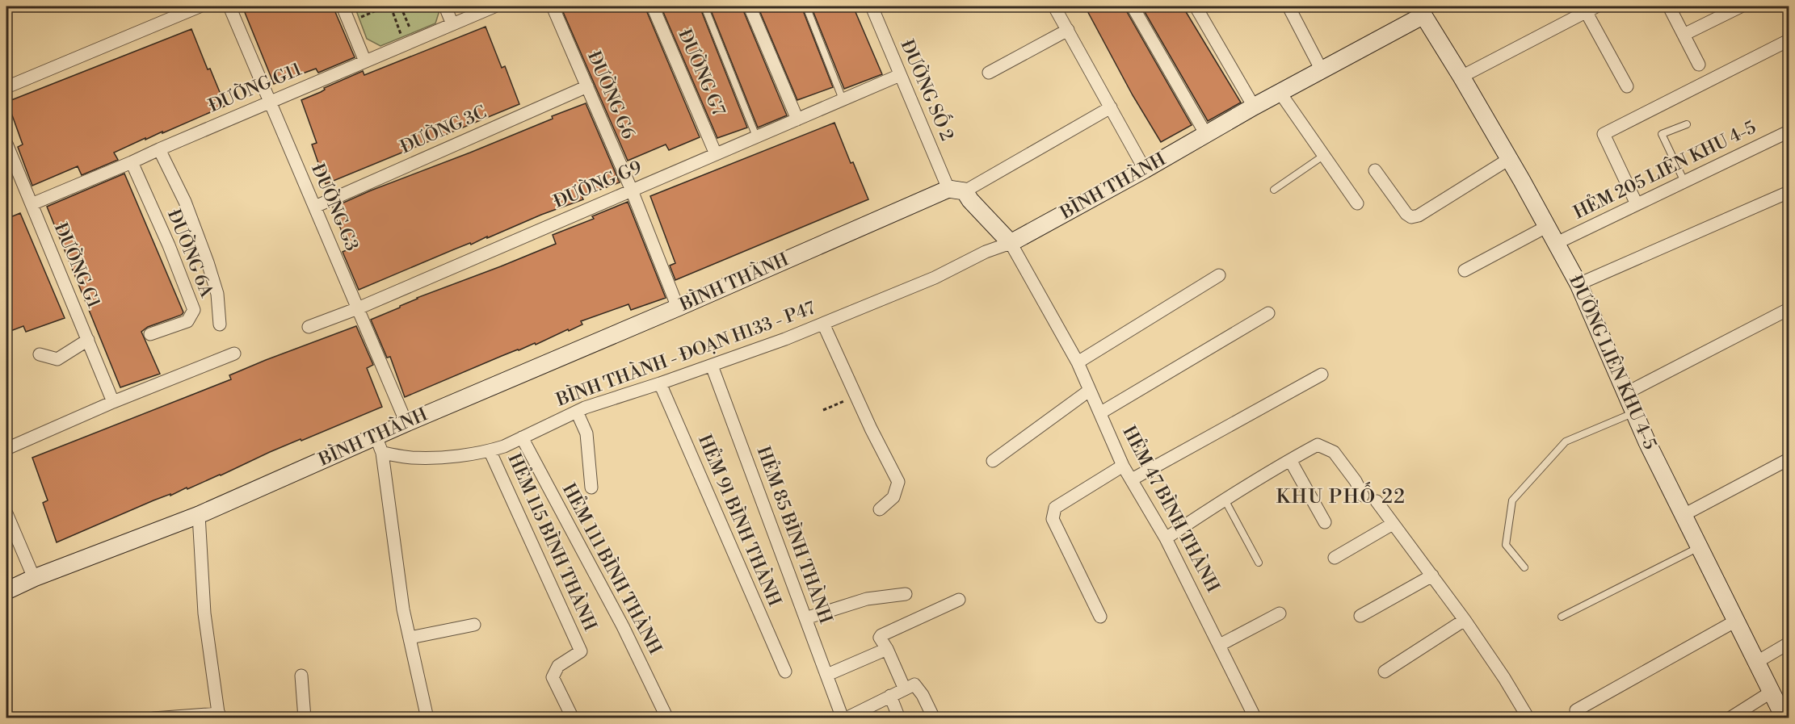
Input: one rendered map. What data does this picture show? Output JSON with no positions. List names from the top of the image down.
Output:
{
  "streets": {
    "street": [
      "ĐƯỜNG G7",
      "ĐƯỜNG G11",
      "ĐƯỜNG SỐ 2",
      "ĐƯỜNG G6",
      "ĐƯỜNG 3C",
      "HẺM 205 LIÊN KHU 4-5",
      "ĐƯỜNG G9",
      "BÌNH THÀNH",
      "ĐƯỜNG G3",
      "ĐƯỜNG 6A",
      "ĐƯỜNG G1",
      "BÌNH THÀNH - ĐOẠN H133 - P47",
      "ĐƯỜNG LIÊN KHU 4-5",
      "HẺM 47 BÌNH THÀNH",
      "HẺM 91 BÌNH THÀNH",
      "HẺM 85 BÌNH THÀNH",
      "HẺM 115 BÌNH THÀNH",
      "HẺM 111 BÌNH THÀNH"
    ]
  },
  "crossings": [
    ["ĐƯỜNG G7", "ĐƯỜNG G9"],
    ["ĐƯỜNG G11", "ĐƯỜNG G3"],
    ["ĐƯỜNG G11", "ĐƯỜNG 6A"],
    ["ĐƯỜNG G11", "ĐƯỜNG G1"],
    ["ĐƯỜNG SỐ 2", "ĐƯỜNG G9"],
    ["ĐƯỜNG SỐ 2", "BÌNH THÀNH"],
    ["ĐƯỜNG G6", "ĐƯỜNG 3C"],
    ["ĐƯỜNG G6", "ĐƯỜNG G9"],
    ["ĐƯỜNG G6", "BÌNH THÀNH"],
    ["ĐƯỜNG 3C", "ĐƯỜNG G3"],
    ["HẺM 205 LIÊN KHU 4-5", "ĐƯỜNG LIÊN KHU 4-5"],
    ["ĐƯỜNG G9", "ĐƯỜNG G3"],
    ["BÌNH THÀNH", "ĐƯỜNG G3"],
    ["BÌNH THÀNH", "BÌNH THÀNH - ĐOẠN H133 - P47"],
    ["BÌNH THÀNH", "ĐƯỜNG LIÊN KHU 4-5"],
    ["BÌNH THÀNH", "HẺM 47 BÌNH THÀNH"],
    ["BÌNH THÀNH - ĐOẠN H133 - P47", "HẺM 47 BÌNH THÀNH"],
    ["BÌNH THÀNH - ĐOẠN H133 - P47", "HẺM 91 BÌNH THÀNH"],
    ["BÌNH THÀNH - ĐOẠN H133 - P47", "HẺM 85 BÌNH THÀNH"],
    ["BÌNH THÀNH - ĐOẠN H133 - P47", "HẺM 115 BÌNH THÀNH"],
    ["BÌNH THÀNH - ĐOẠN H133 - P47", "HẺM 111 BÌNH THÀNH"]
  ],
  "districts": ["KHU PHỐ 22"]
}
